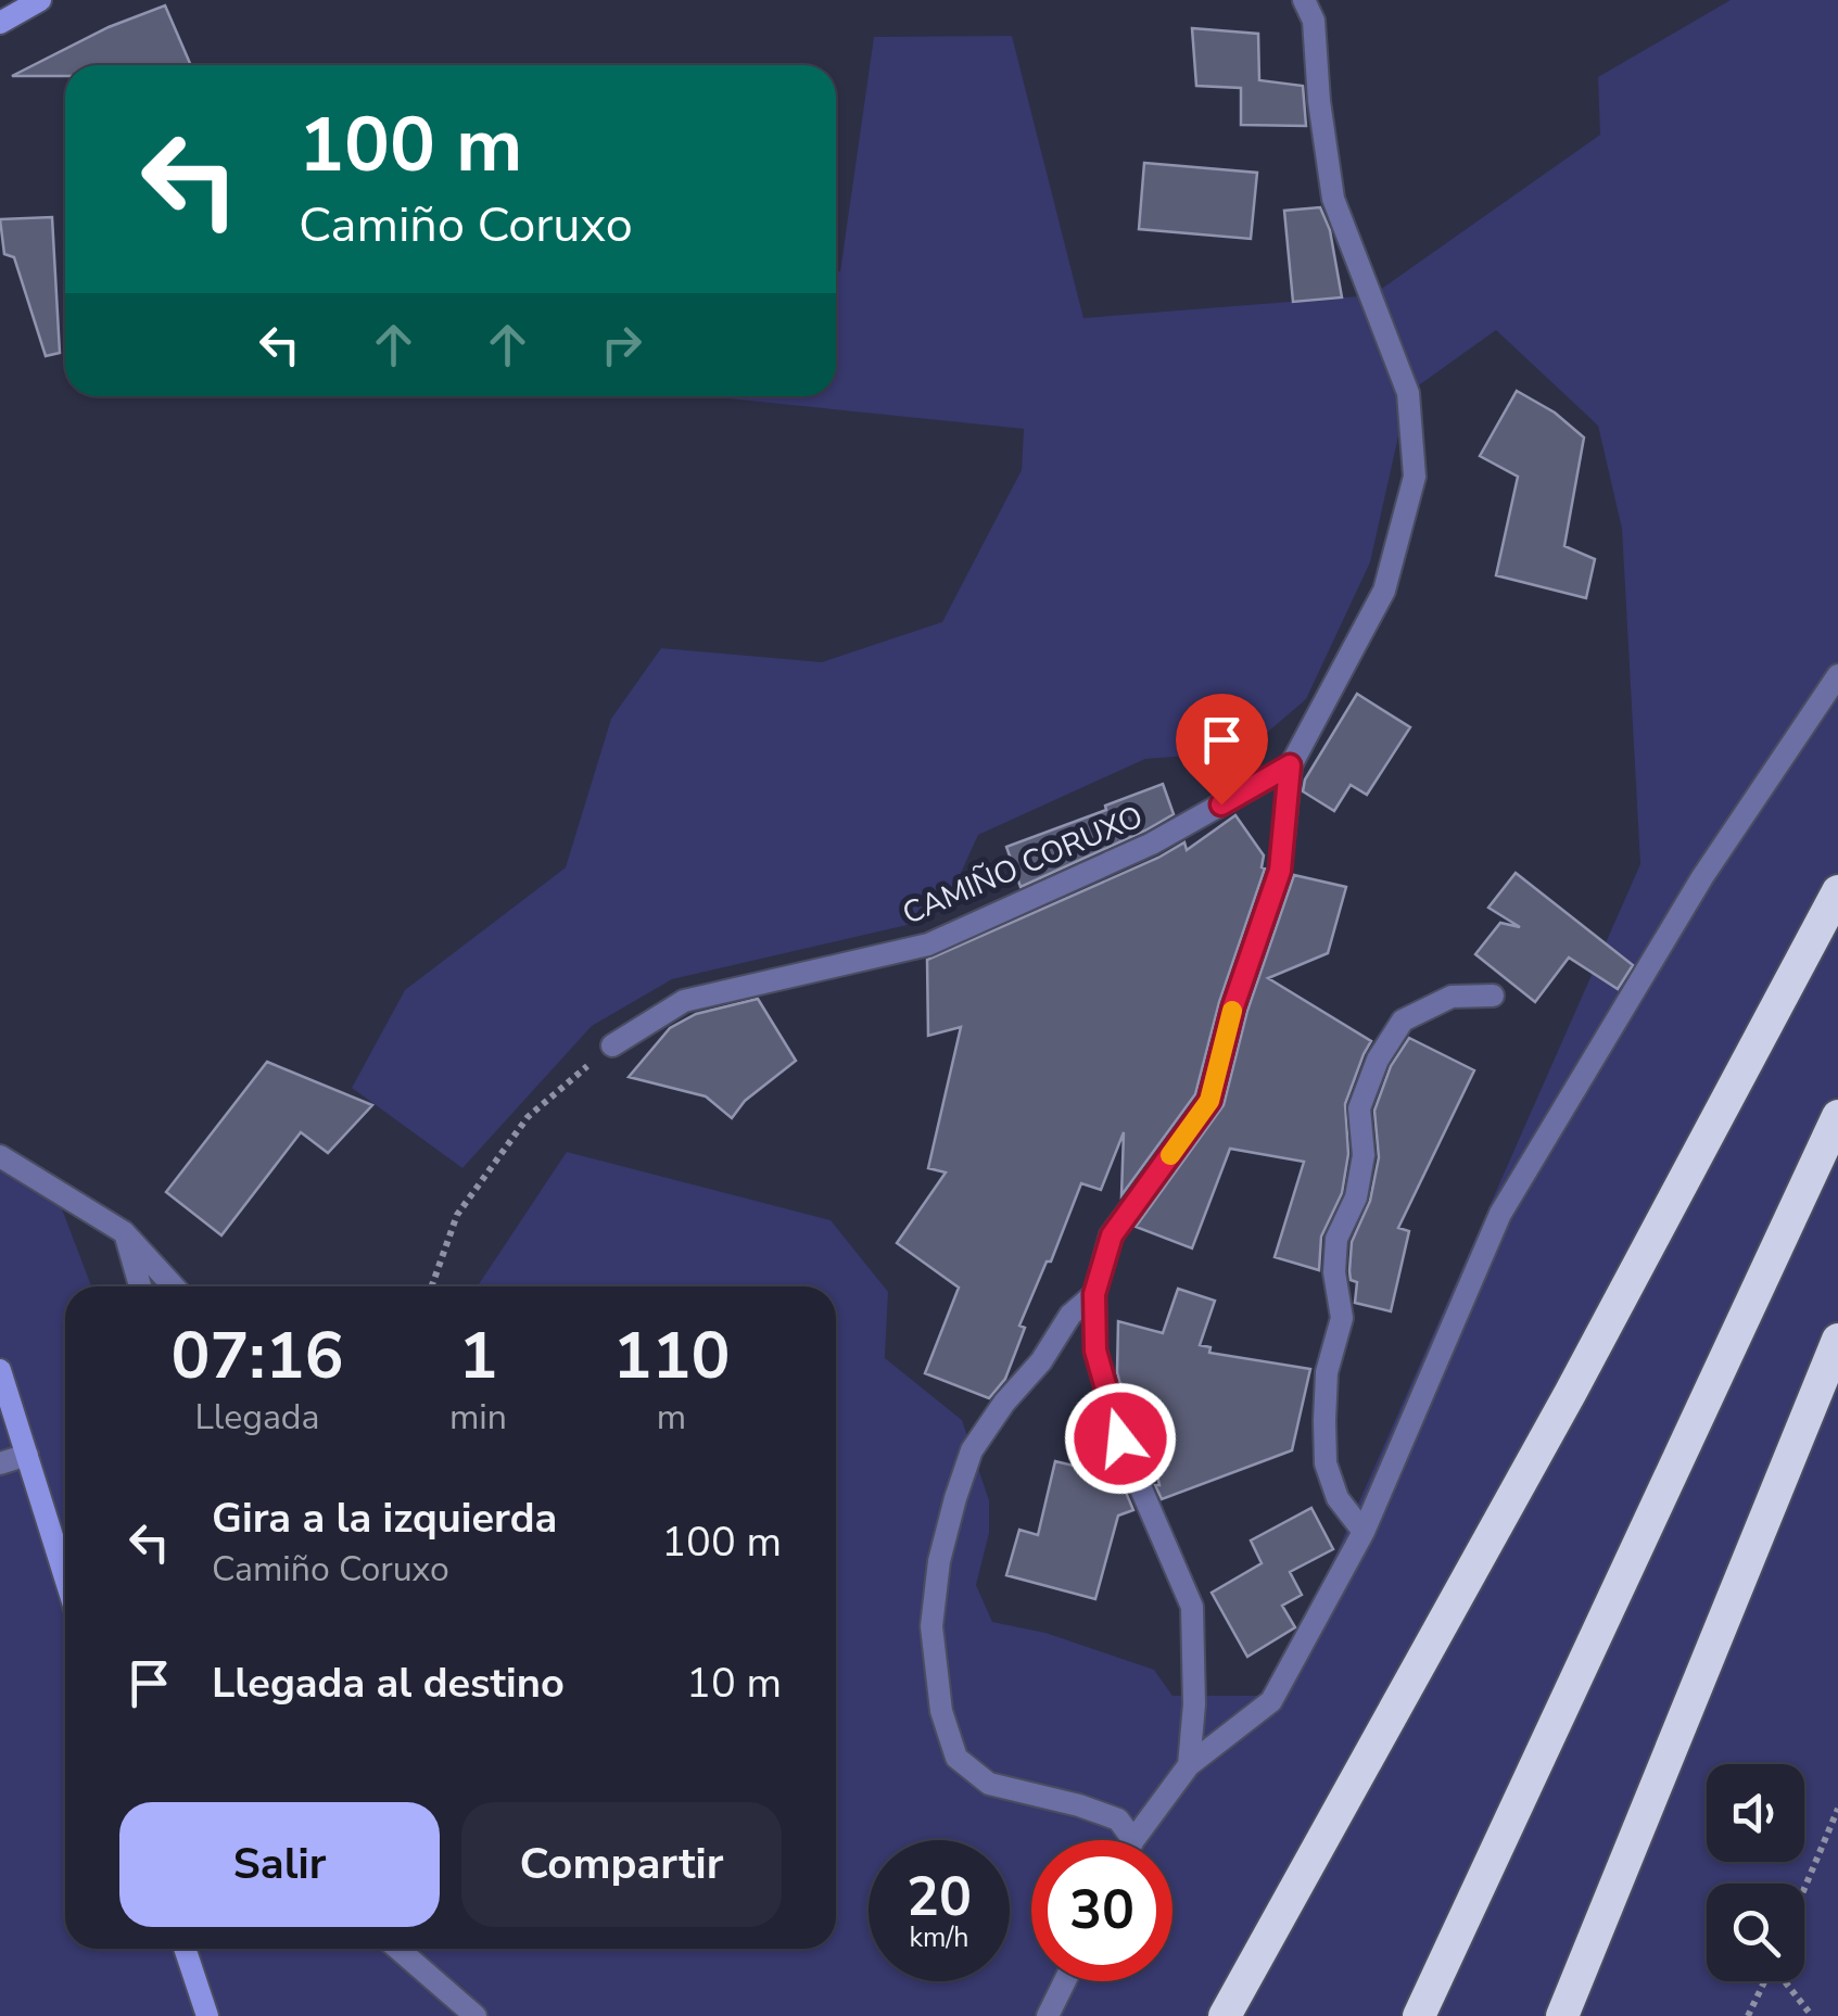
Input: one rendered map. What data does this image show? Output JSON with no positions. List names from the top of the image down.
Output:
{
  "streets": {
    "street": ["CAMIÑO CORUXO"]
  },
  "page": {
    "turn": ["100 m", "Camiño Coruxo"],
    "eta": [
      "07:16",
      "Llegada",
      "1",
      "min",
      "110",
      "m"
    ],
    "list": [
      {
        "name": "Gira a la izquierda",
        "note": "Camiño Coruxo",
        "value": "100 m"
      },
      {
        "name": "Llegada al destino",
        "value": "10 m"
      }
    ],
    "buttons": ["Salir", "Compartir"],
    "speed": "20 km/h",
    "limit": "30"
  }
}
